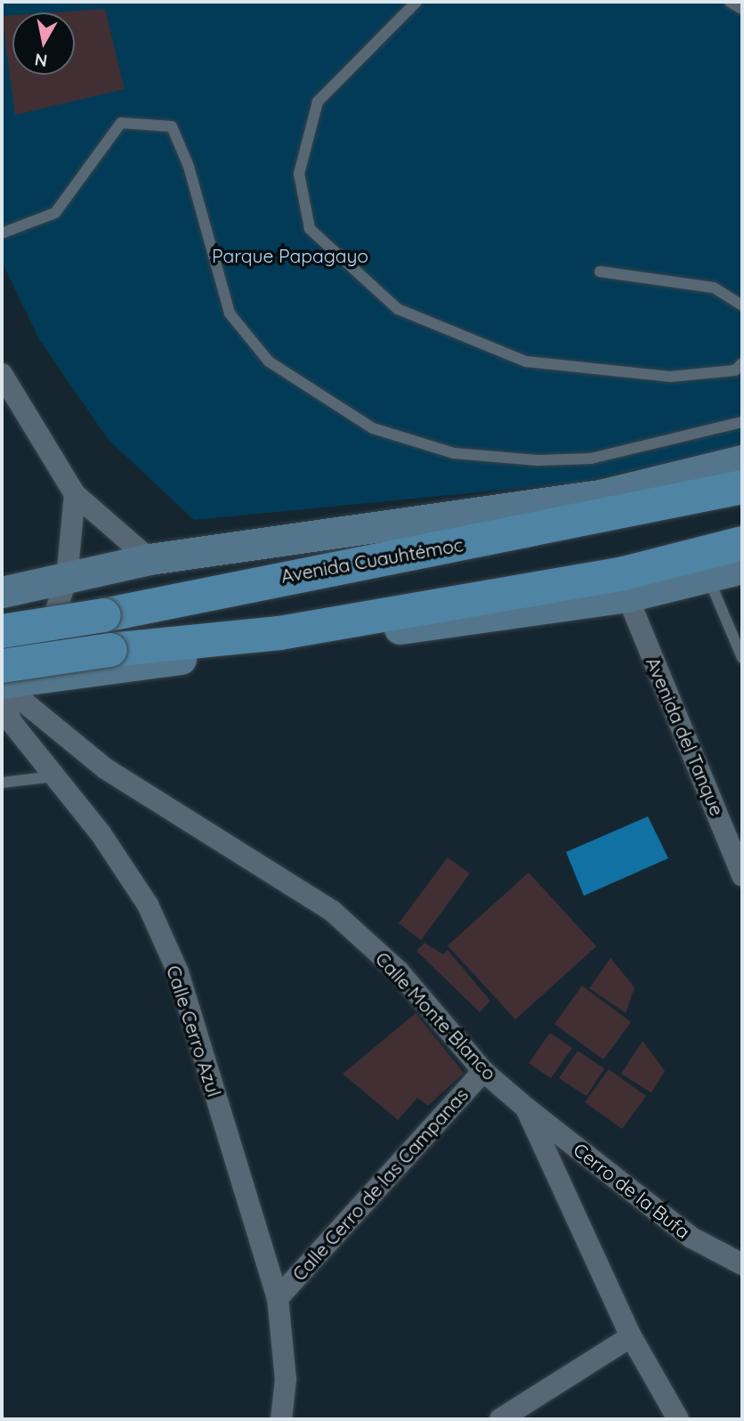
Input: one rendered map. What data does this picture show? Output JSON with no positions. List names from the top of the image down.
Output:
{
  "streets": {
    "main road": ["Avenida Cuauhtémoc"],
    "street": [
      "Avenida del Tanque",
      "Calle Monte Blanco",
      "Calle Cerro Azul",
      "Calle Cerro de las Campanas",
      "Cerro de la Bufa"
    ]
  },
  "crossings": [
    ["Calle Monte Blanco", "Calle Cerro Azul"],
    ["Calle Monte Blanco", "Calle Cerro de las Campanas"],
    ["Calle Monte Blanco", "Cerro de la Bufa"],
    ["Calle Cerro Azul", "Calle Cerro de las Campanas"]
  ],
  "parks": ["Parque Papagayo"],
  "north": "bottom"
}
